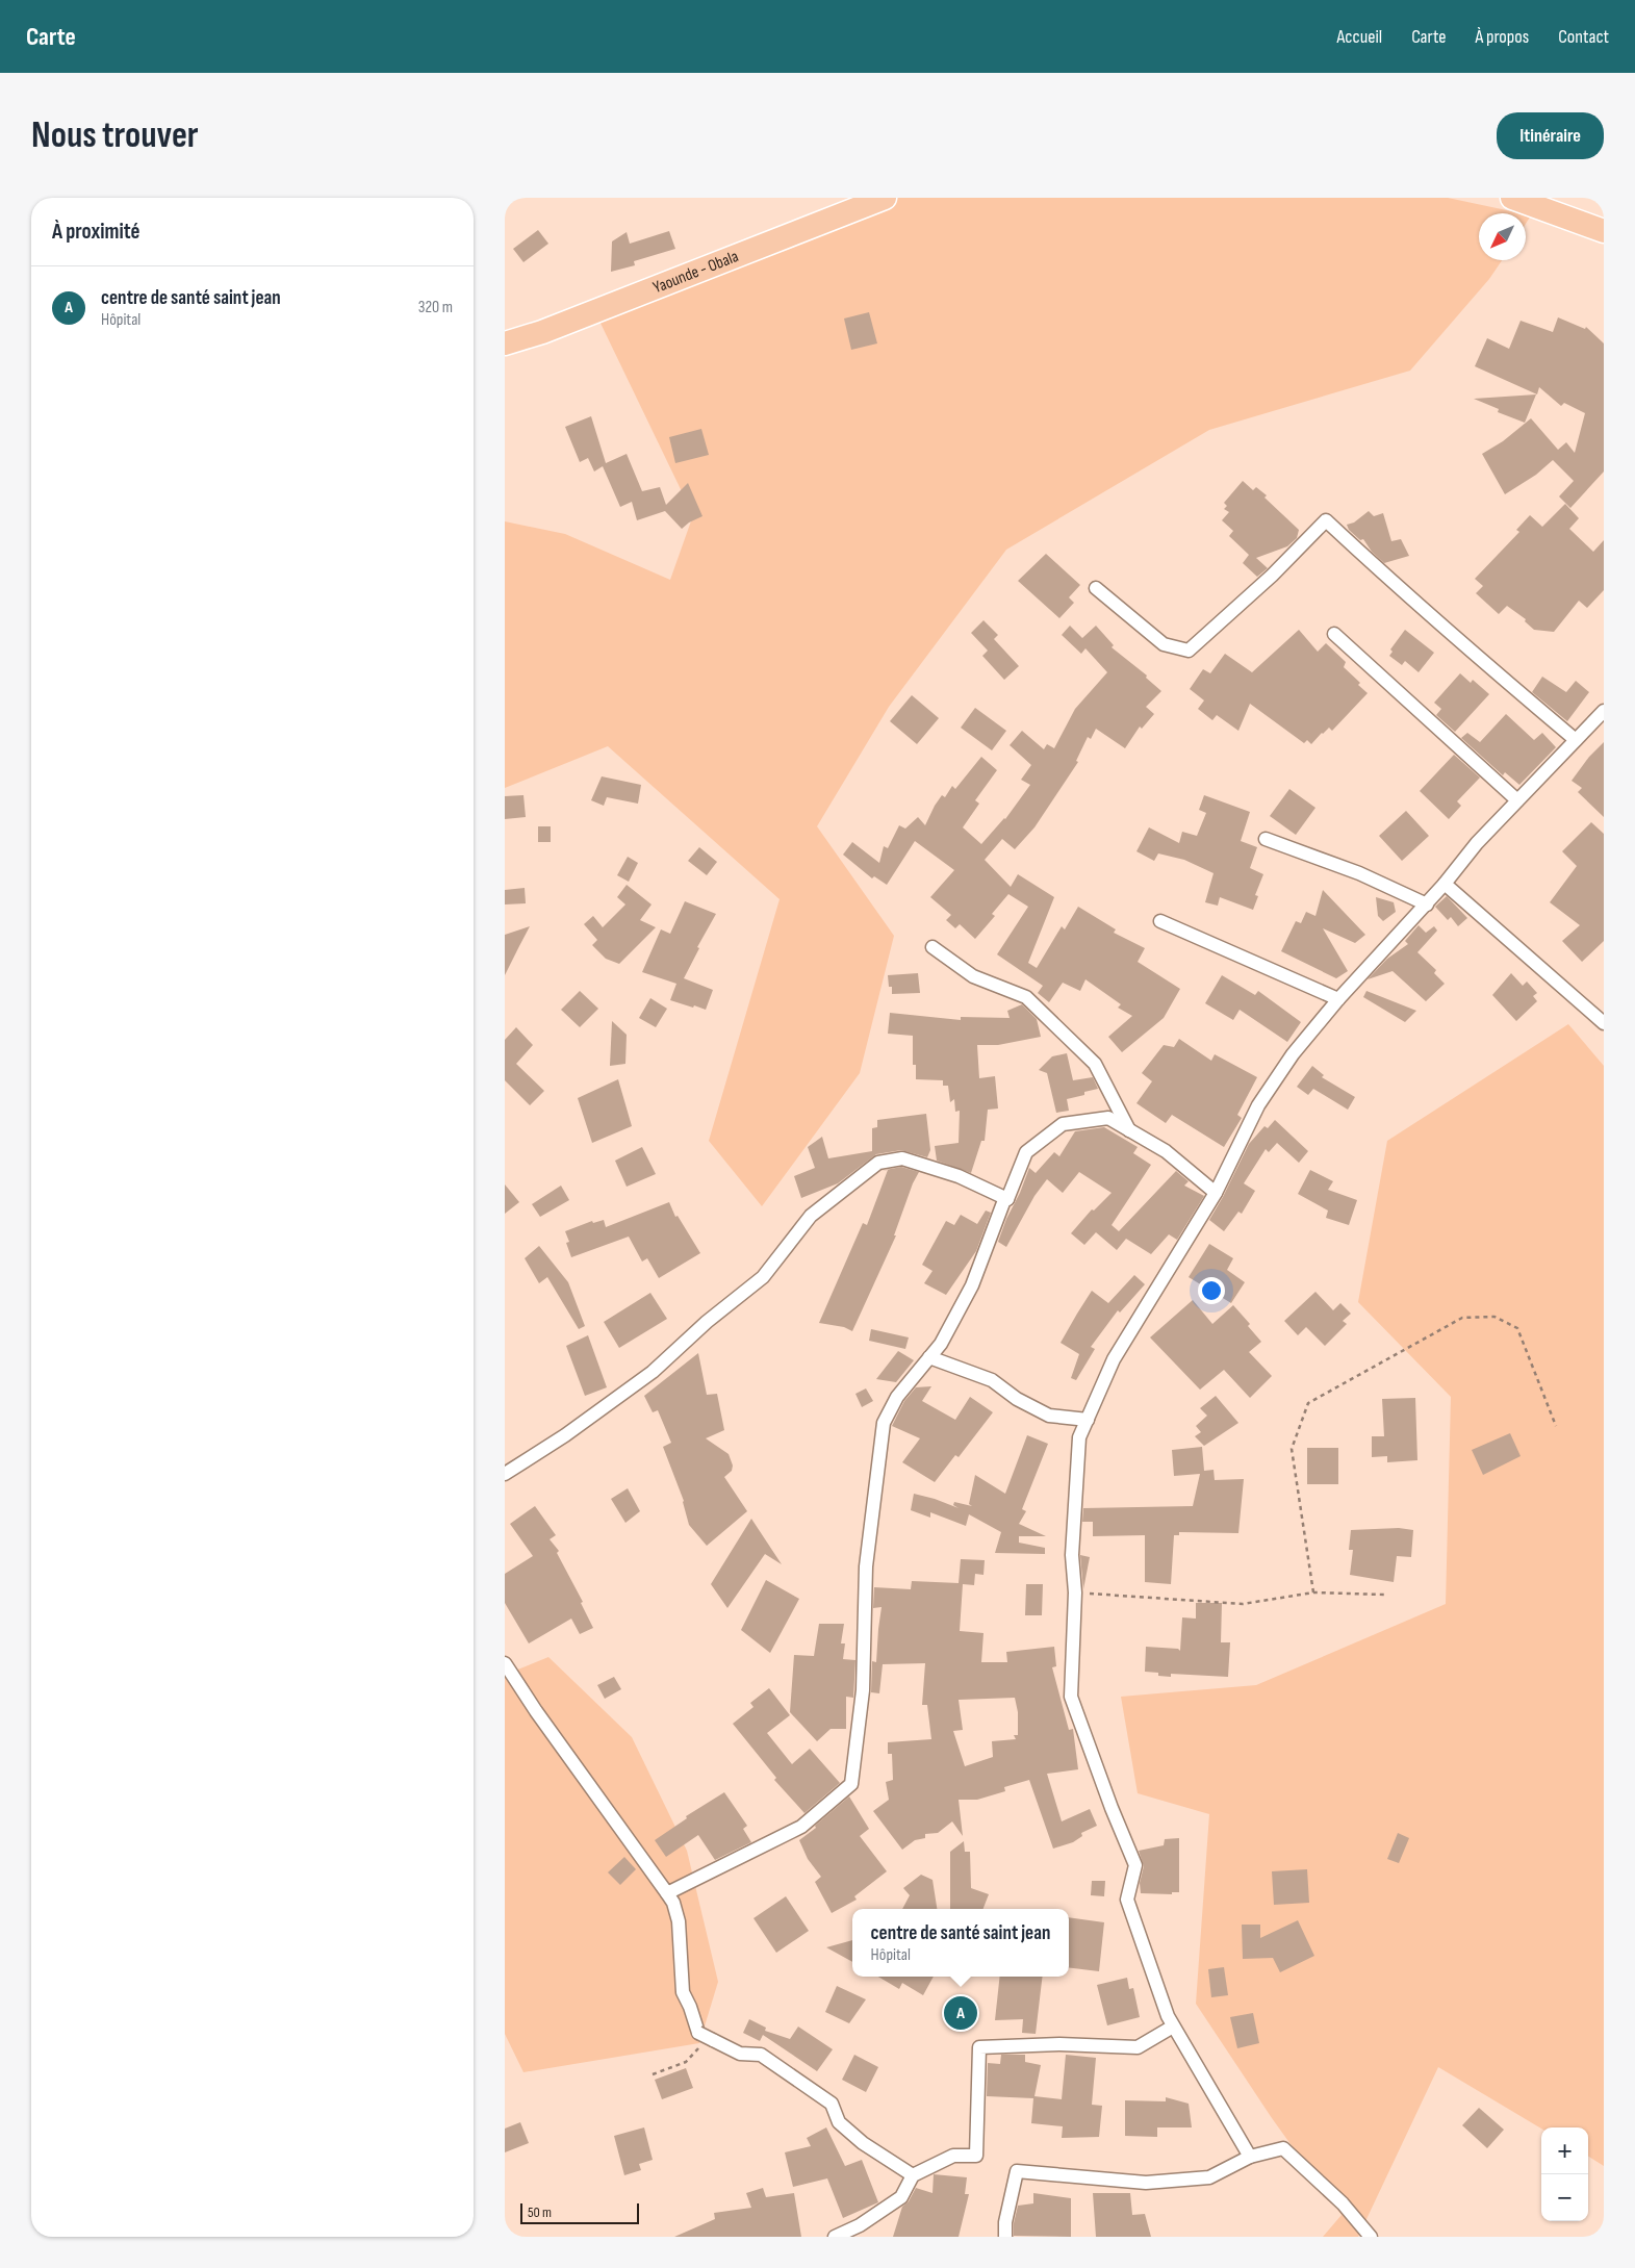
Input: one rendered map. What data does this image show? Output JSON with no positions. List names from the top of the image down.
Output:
{
  "streets": {
    "highway": ["Yaounde - Obala"]
  },
  "scale_bar": "50 m",
  "north": "bottom left",
  "page": {
    "header": "Carte",
    "nav": [
      "Accueil",
      "Carte",
      "À propos",
      "Contact"
    ],
    "buttons": "Itinéraire",
    "title": "Nous trouver",
    "heading": "À proximité",
    "list": [
      {
        "mark": "A",
        "name": "centre de santé saint jean",
        "note": "Hôpital",
        "value": "320 m"
      }
    ],
    "popup": ["centre de santé saint jean", "Hôpital"],
    "pins": "A",
    "map_buttons": ["+", "−"],
    "scale": "50 m"
  }
}
